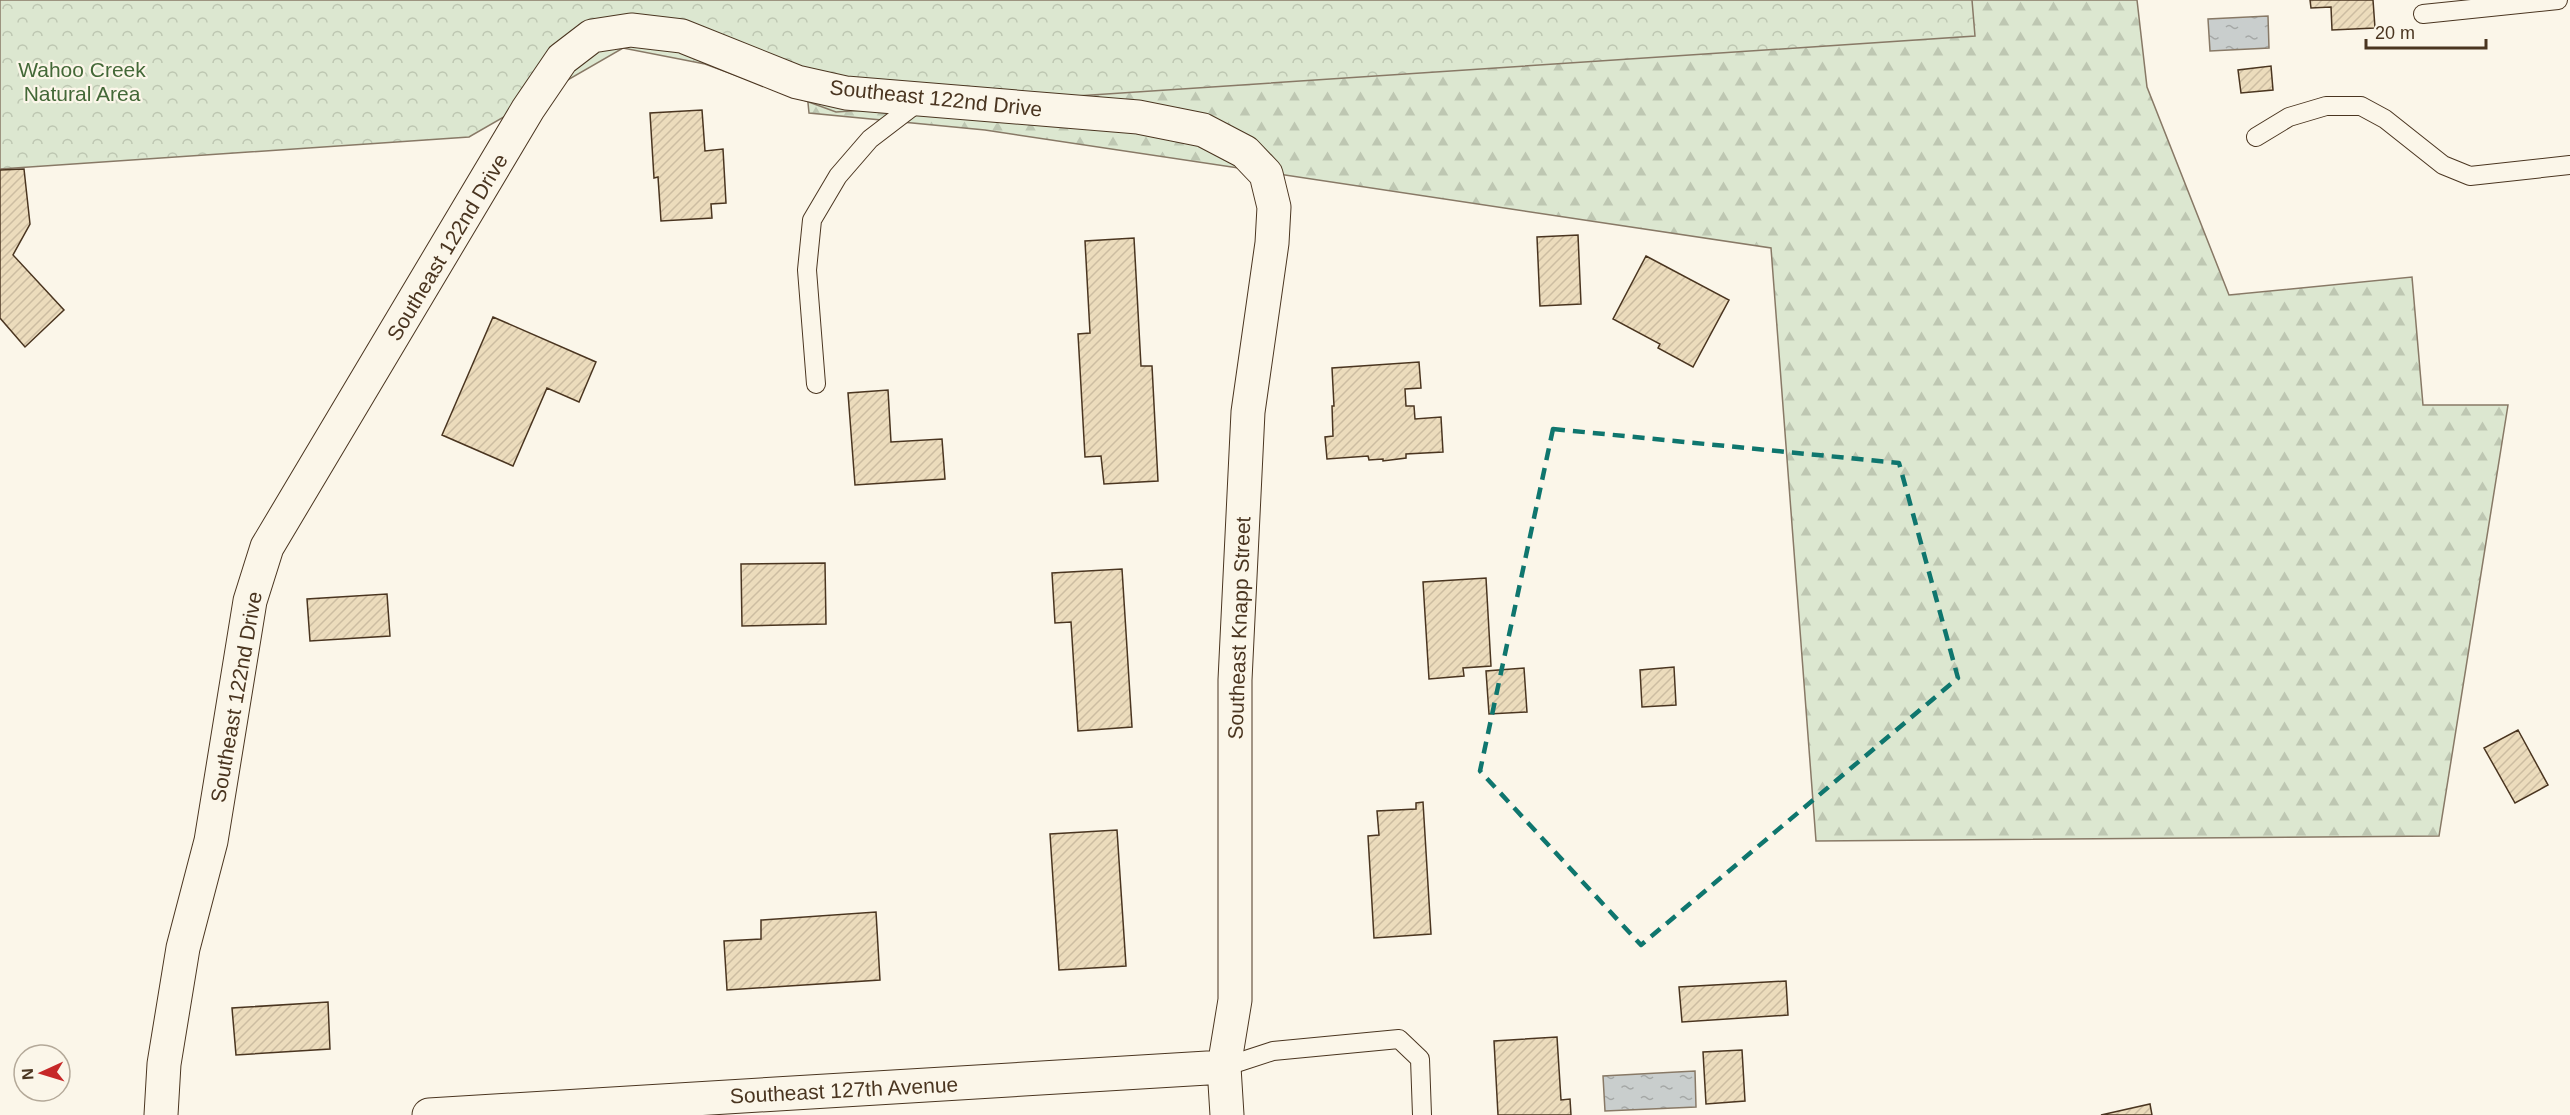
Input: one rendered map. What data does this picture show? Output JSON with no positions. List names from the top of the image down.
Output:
{
  "streets": {
    "street": ["Southeast 122nd Drive", "Southeast Knapp Street", "Southeast 127th Avenue"]
  },
  "crossings": [
    ["Southeast 122nd Drive", "Southeast Knapp Street"],
    ["Southeast Knapp Street", "Southeast 127th Avenue"]
  ],
  "parks": ["Wahoo Creek Natural Area"],
  "scale_bar": "20 m",
  "north": "left"
}
